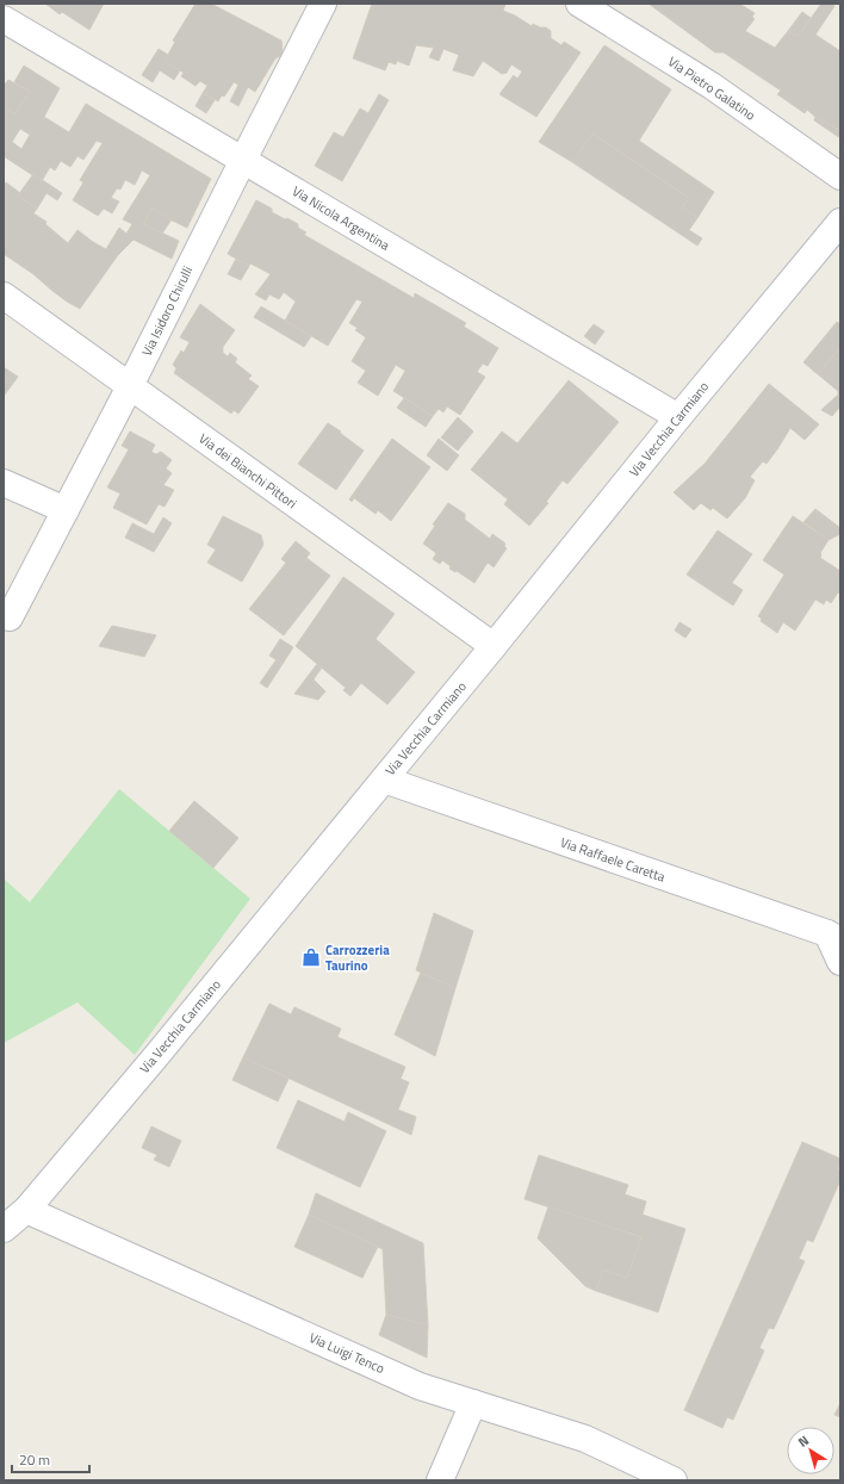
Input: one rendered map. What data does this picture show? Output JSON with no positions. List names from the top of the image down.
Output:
{
  "streets": {
    "street": [
      "Via Pietro Galatino",
      "Via Nicola Argentina",
      "Via Isidoro Chirulli",
      "Via Vecchia Carmiano",
      "Via dei Bianchi Pittori",
      "Via Raffaele Caretta",
      "Via Luigi Tenco"
    ]
  },
  "crossings": [
    ["Via Nicola Argentina", "Via Isidoro Chirulli"],
    ["Via Nicola Argentina", "Via Vecchia Carmiano"],
    ["Via Isidoro Chirulli", "Via dei Bianchi Pittori"],
    ["Via Vecchia Carmiano", "Via dei Bianchi Pittori"],
    ["Via Vecchia Carmiano", "Via Raffaele Caretta"],
    ["Via Vecchia Carmiano", "Via Luigi Tenco"]
  ],
  "places": {
    "shop": ["Carrozzeria Taurino"]
  },
  "scale_bar": "20 m",
  "north": "top left"
}
